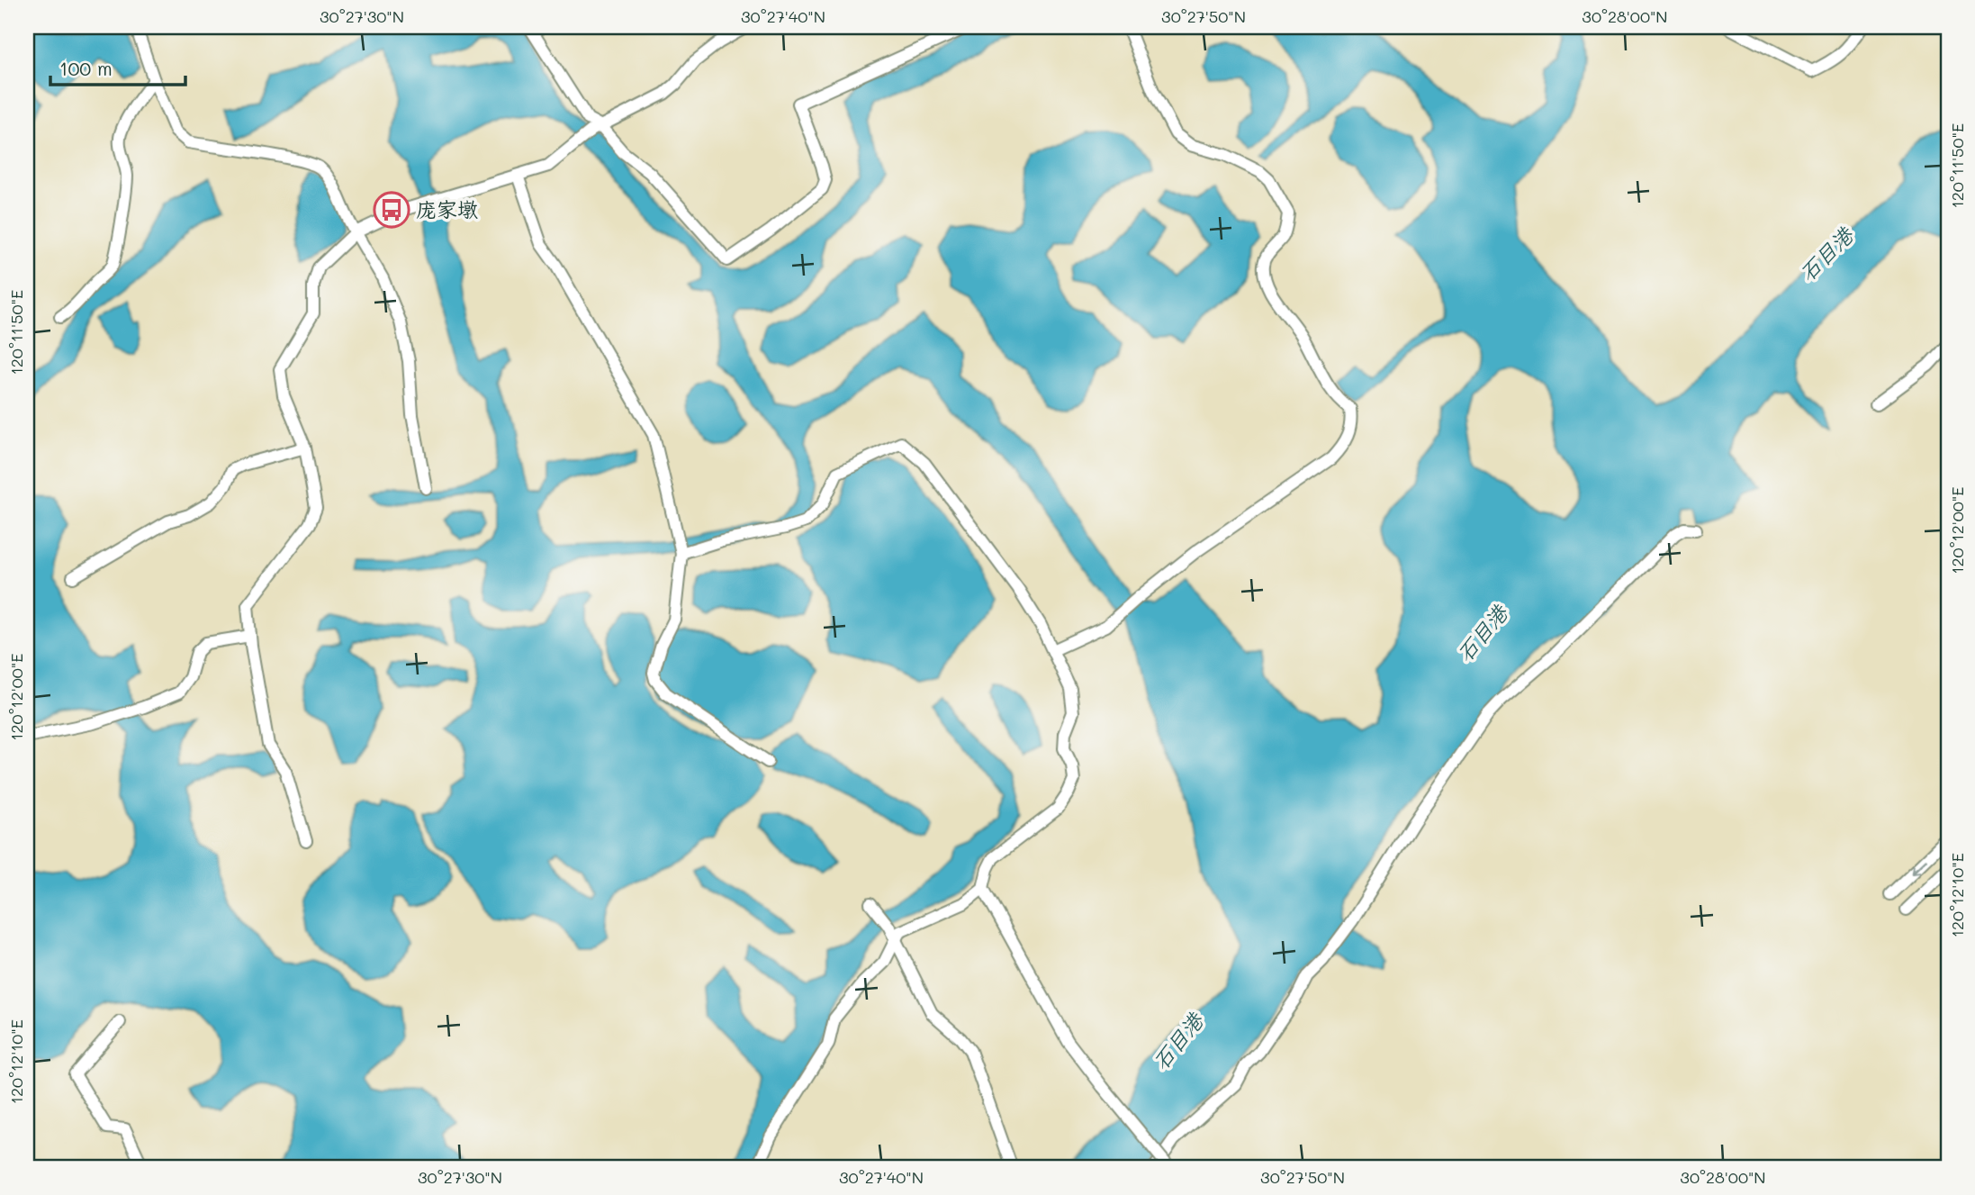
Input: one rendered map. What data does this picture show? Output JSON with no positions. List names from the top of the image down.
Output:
{
  "water": ["石目港"],
  "places": {
    "bus stop": ["庞家墩"]
  },
  "scale_bar": "100 m",
  "coordinates": [
    "30°27'30\"N",
    "30°27'40\"N",
    "30°27'50\"N",
    "30°28'00\"N",
    "120°11'50\"E",
    "120°12'00\"E",
    "120°12'10\"E"
  ]
}
